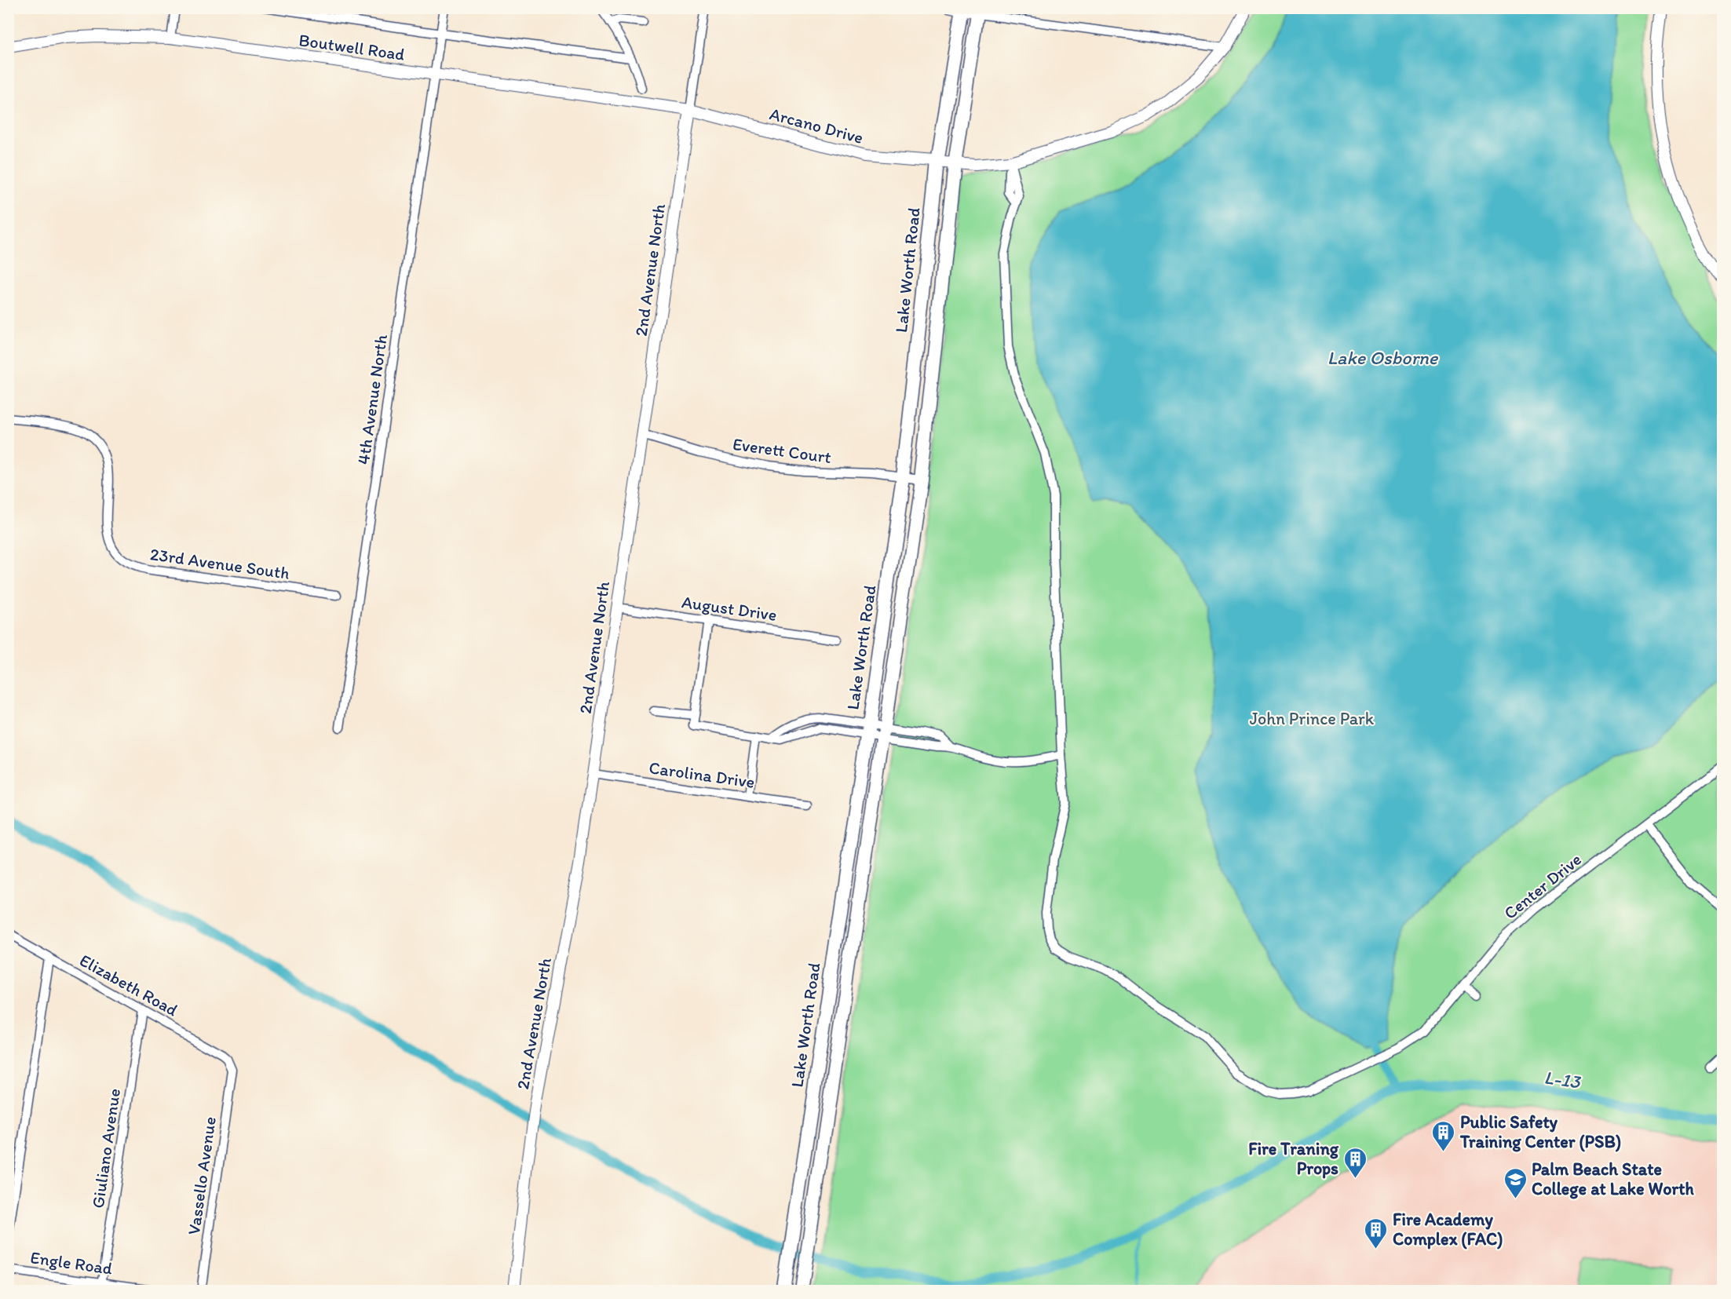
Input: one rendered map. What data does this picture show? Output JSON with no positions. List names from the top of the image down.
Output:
{
  "streets": {
    "main road": ["Lake Worth Road"],
    "street": [
      "Boutwell Road",
      "Arcano Drive",
      "2nd Avenue North",
      "4th Avenue North",
      "Everett Court",
      "23rd Avenue South",
      "August Drive",
      "Carolina Drive",
      "Center Drive",
      "Elizabeth Road",
      "Giuliano Avenue",
      "Vassello Avenue",
      "Engle Road"
    ]
  },
  "crossings": [
    ["Boutwell Road", "Arcano Drive"],
    ["Boutwell Road", "2nd Avenue North"],
    ["Boutwell Road", "4th Avenue North"],
    ["Arcano Drive", "2nd Avenue North"],
    ["Arcano Drive", "Lake Worth Road"],
    ["2nd Avenue North", "Everett Court"],
    ["2nd Avenue North", "August Drive"],
    ["2nd Avenue North", "Carolina Drive"],
    ["Lake Worth Road", "Everett Court"],
    ["Elizabeth Road", "Giuliano Avenue"],
    ["Elizabeth Road", "Vassello Avenue"],
    ["Giuliano Avenue", "Engle Road"]
  ],
  "water": ["Lake Osborne", "L-13"],
  "parks": ["John Prince Park"],
  "places": {
    "building": ["Public Safety Training Center (PSB)", "Fire Traning Props", "Fire Academy Complex (FAC)"],
    "school or university": ["Palm Beach State College at Lake Worth"]
  }
}
